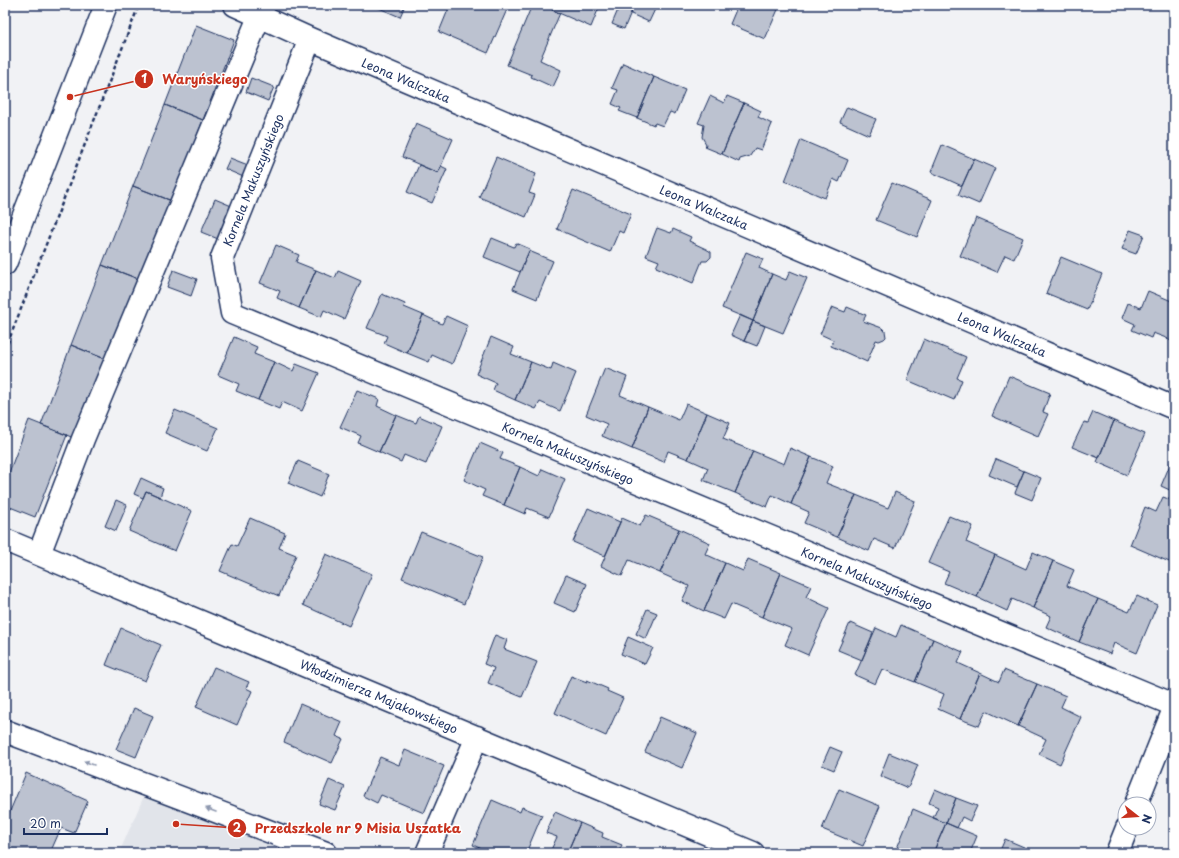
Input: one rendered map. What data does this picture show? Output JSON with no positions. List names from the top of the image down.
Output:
{
  "streets": {
    "street": ["Leona Walczaka", "Kornela Makuszyńskiego", "Włodzimierza Majakowskiego"]
  },
  "crossings": [
    ["Leona Walczaka", "Kornela Makuszyńskiego"]
  ],
  "places": ["Waryńskiego", "Przedszkole nr 9 Misia Uszatka"],
  "scale_bar": "20 m",
  "north": "right"
}
